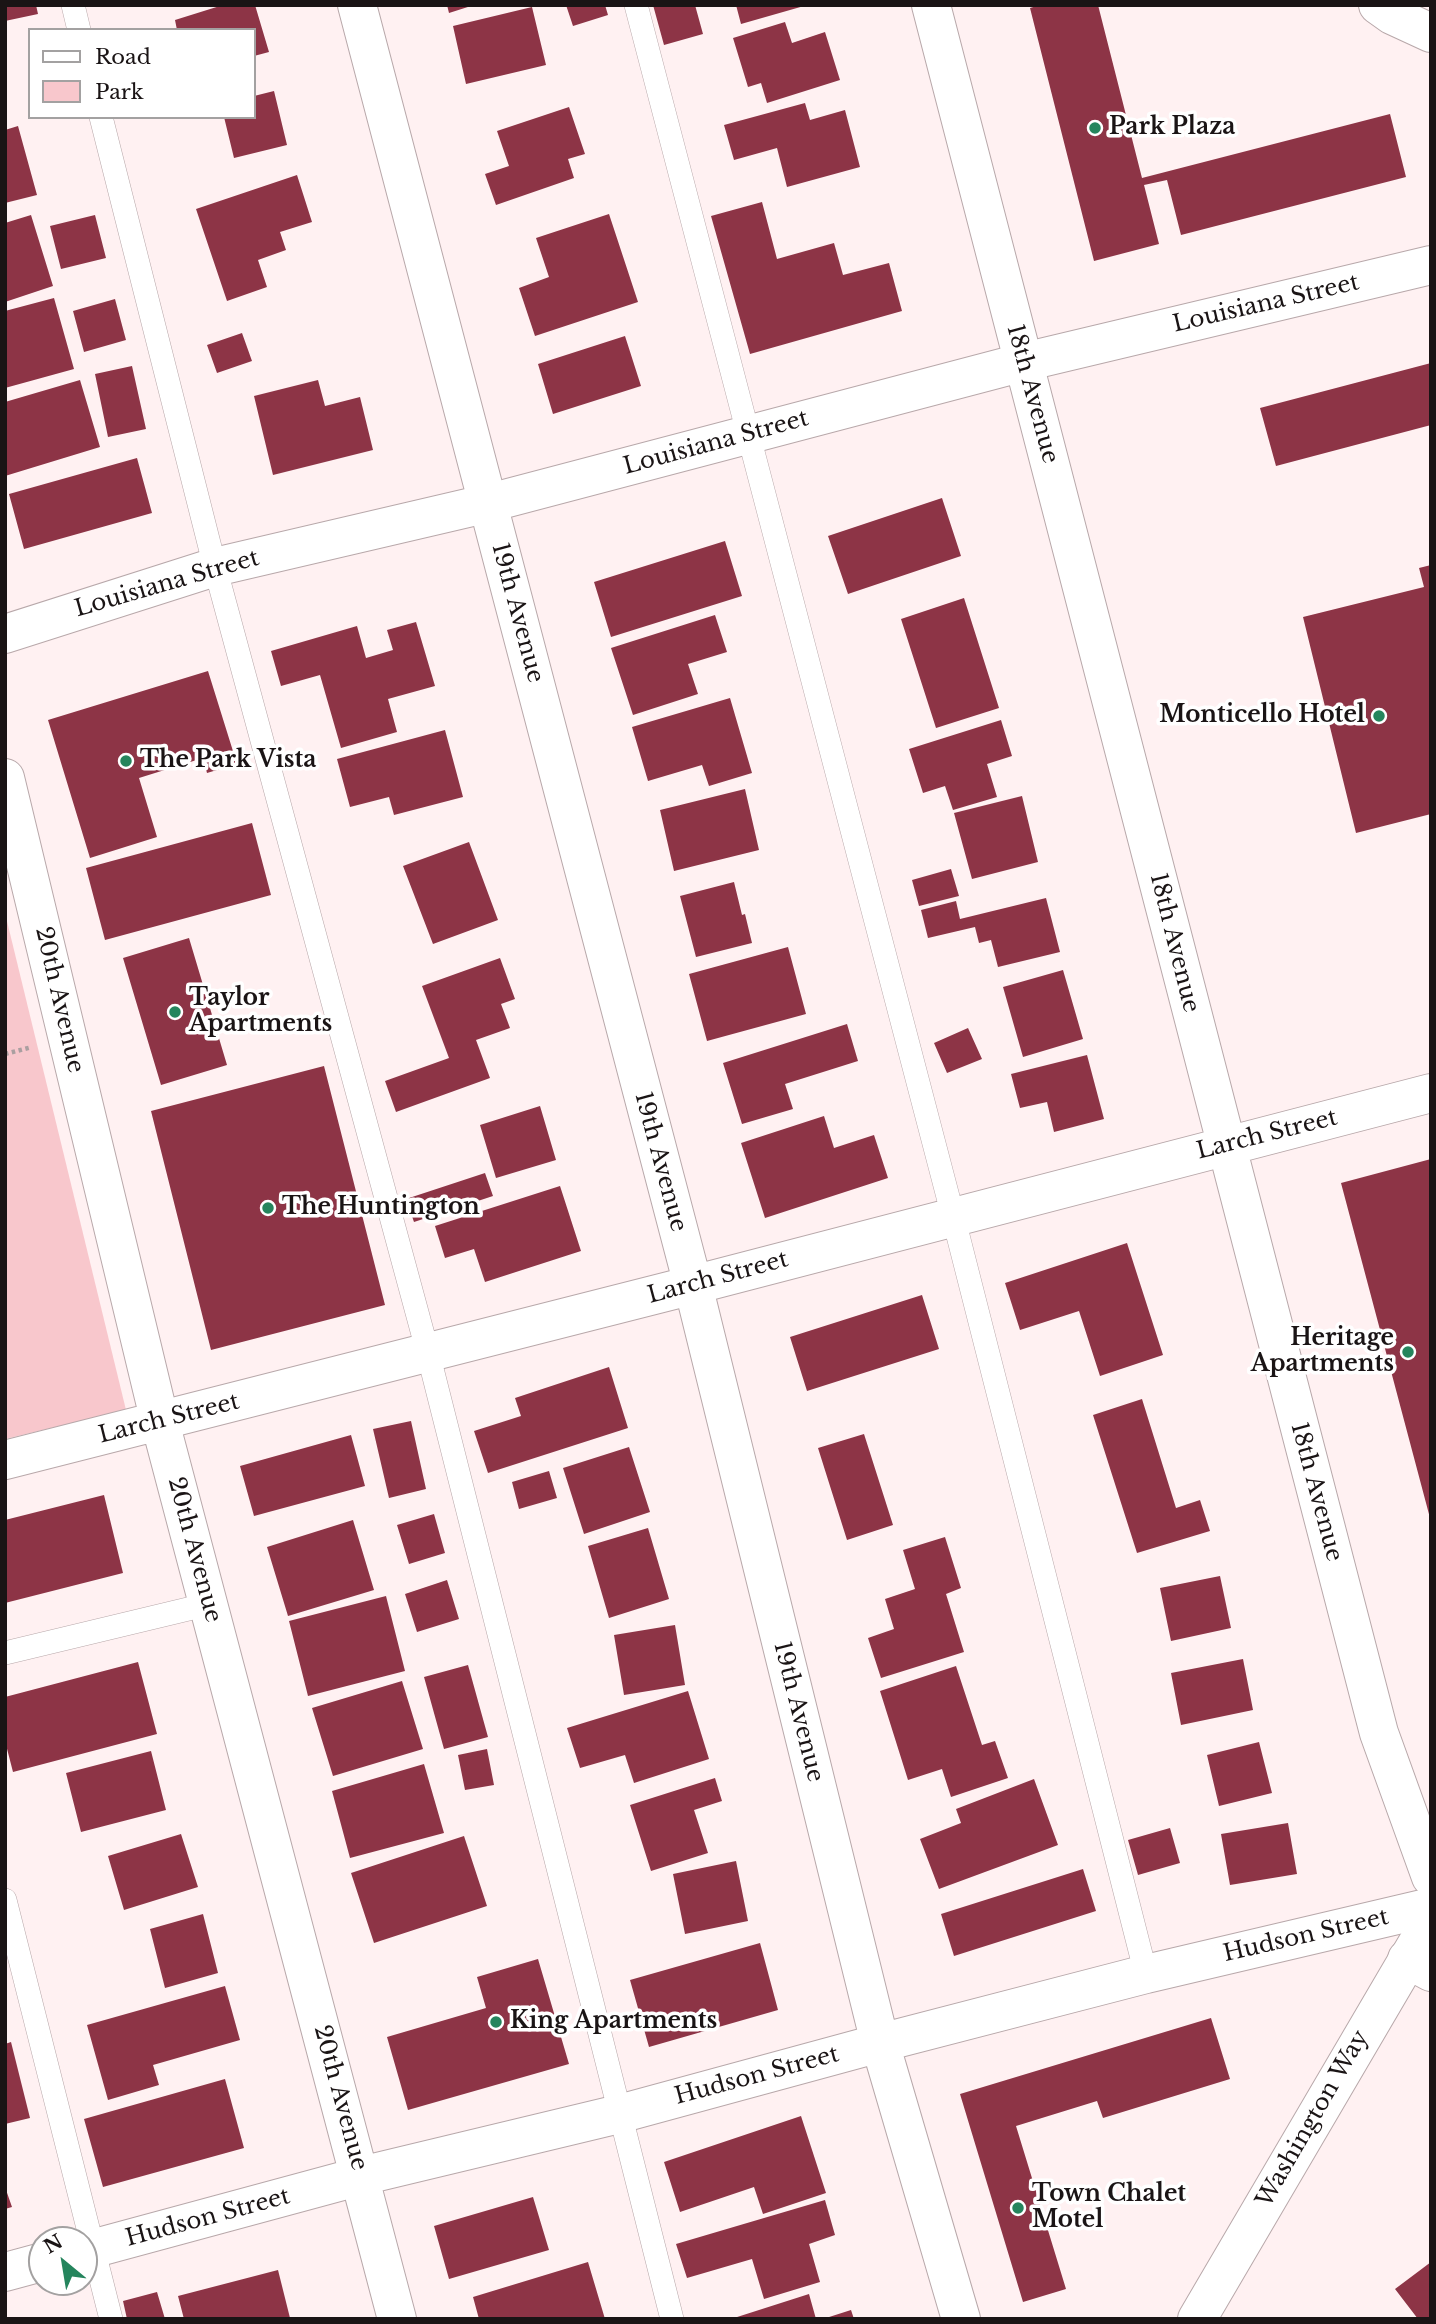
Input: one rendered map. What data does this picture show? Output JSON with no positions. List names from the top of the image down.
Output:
{
  "streets": {
    "street": [
      "Louisiana Street",
      "18th Avenue",
      "19th Avenue",
      "20th Avenue",
      "Larch Street",
      "Hudson Street",
      "Washington Way"
    ]
  },
  "crossings": [
    ["Louisiana Street", "18th Avenue"],
    ["Louisiana Street", "19th Avenue"],
    ["18th Avenue", "Larch Street"],
    ["19th Avenue", "Larch Street"],
    ["19th Avenue", "Hudson Street"],
    ["20th Avenue", "Larch Street"],
    ["20th Avenue", "Hudson Street"]
  ],
  "places": [
    "Park Plaza",
    "Monticello Hotel",
    "The Park Vista",
    "Taylor Apartments",
    "The Huntington",
    "Heritage Apartments",
    "King Apartments",
    "Town Chalet Motel"
  ],
  "legend": ["Road", "Park"],
  "north": "top left"
}
